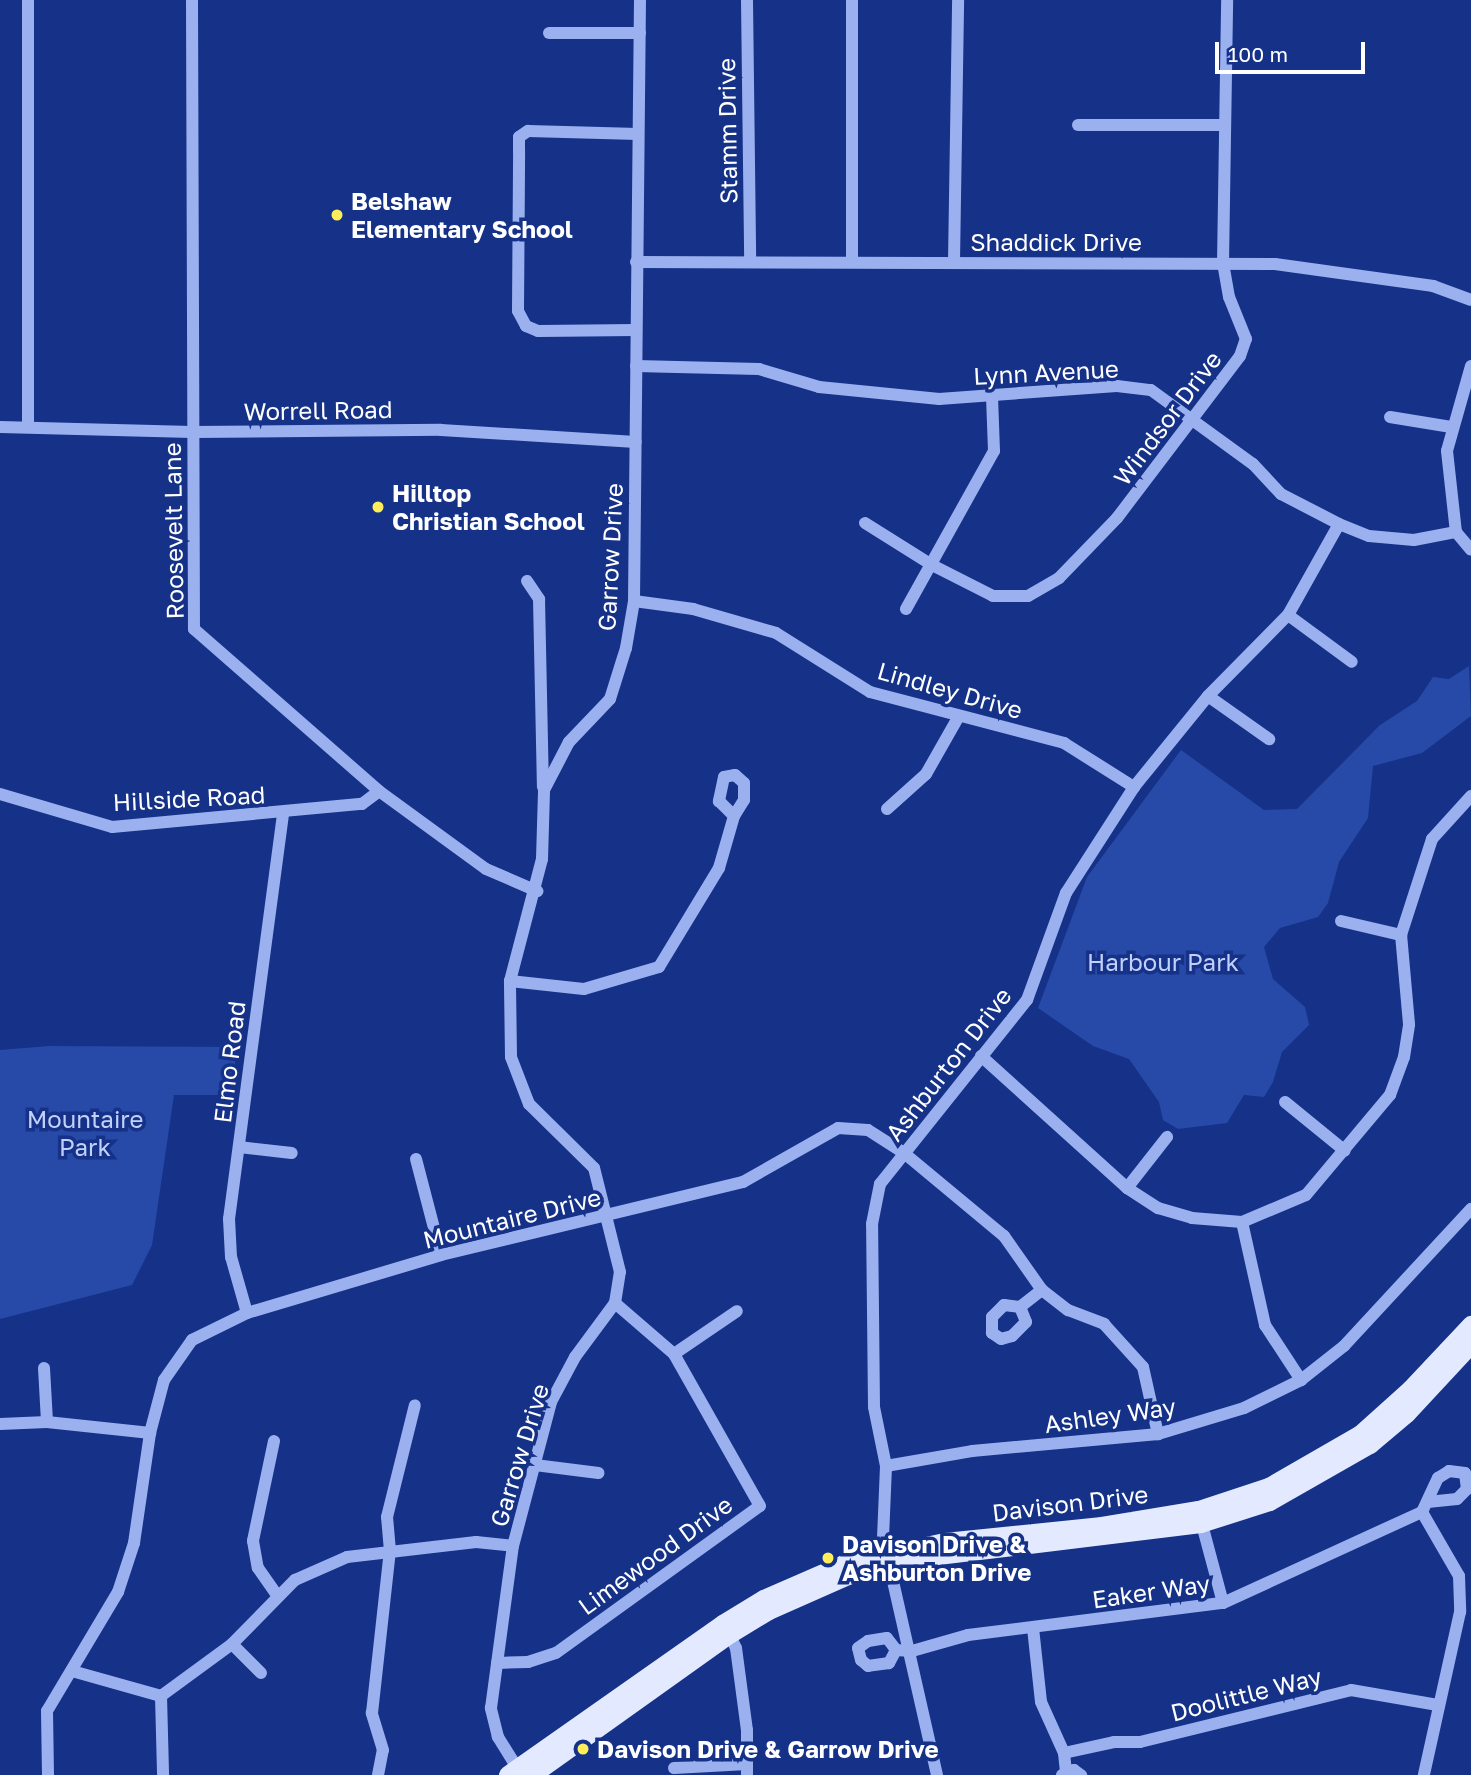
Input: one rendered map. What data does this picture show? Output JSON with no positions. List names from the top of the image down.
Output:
{
  "streets": {
    "main road": ["Davison Drive"],
    "street": [
      "Stamm Drive",
      "Shaddick Drive",
      "Lynn Avenue",
      "Worrell Road",
      "Windsor Drive",
      "Roosevelt Lane",
      "Garrow Drive",
      "Lindley Drive",
      "Hillside Road",
      "Elmo Road",
      "Ashburton Drive",
      "Mountaire Drive",
      "Ashley Way",
      "Limewood Drive",
      "Eaker Way",
      "Doolittle Way"
    ]
  },
  "crossings": [
    ["Stamm Drive", "Shaddick Drive"],
    ["Shaddick Drive", "Windsor Drive"],
    ["Shaddick Drive", "Garrow Drive"],
    ["Lynn Avenue", "Windsor Drive"],
    ["Lynn Avenue", "Garrow Drive"],
    ["Lynn Avenue", "Ashburton Drive"],
    ["Worrell Road", "Roosevelt Lane"],
    ["Worrell Road", "Garrow Drive"],
    ["Roosevelt Lane", "Garrow Drive"],
    ["Roosevelt Lane", "Hillside Road"],
    ["Garrow Drive", "Lindley Drive"],
    ["Garrow Drive", "Mountaire Drive"],
    ["Garrow Drive", "Davison Drive"],
    ["Garrow Drive", "Limewood Drive"],
    ["Lindley Drive", "Ashburton Drive"],
    ["Hillside Road", "Elmo Road"],
    ["Elmo Road", "Mountaire Drive"],
    ["Ashburton Drive", "Mountaire Drive"],
    ["Ashburton Drive", "Ashley Way"],
    ["Ashburton Drive", "Davison Drive"],
    ["Ashburton Drive", "Eaker Way"],
    ["Mountaire Drive", "Ashley Way"],
    ["Eaker Way", "Doolittle Way"]
  ],
  "parks": ["Harbour Park", "Mountaire Park"],
  "places": [
    "Belshaw Elementary School",
    "Hilltop Christian School",
    "Davison Drive & Ashburton Drive",
    "Davison Drive & Garrow Drive"
  ],
  "scale_bar": "100 m"
}
